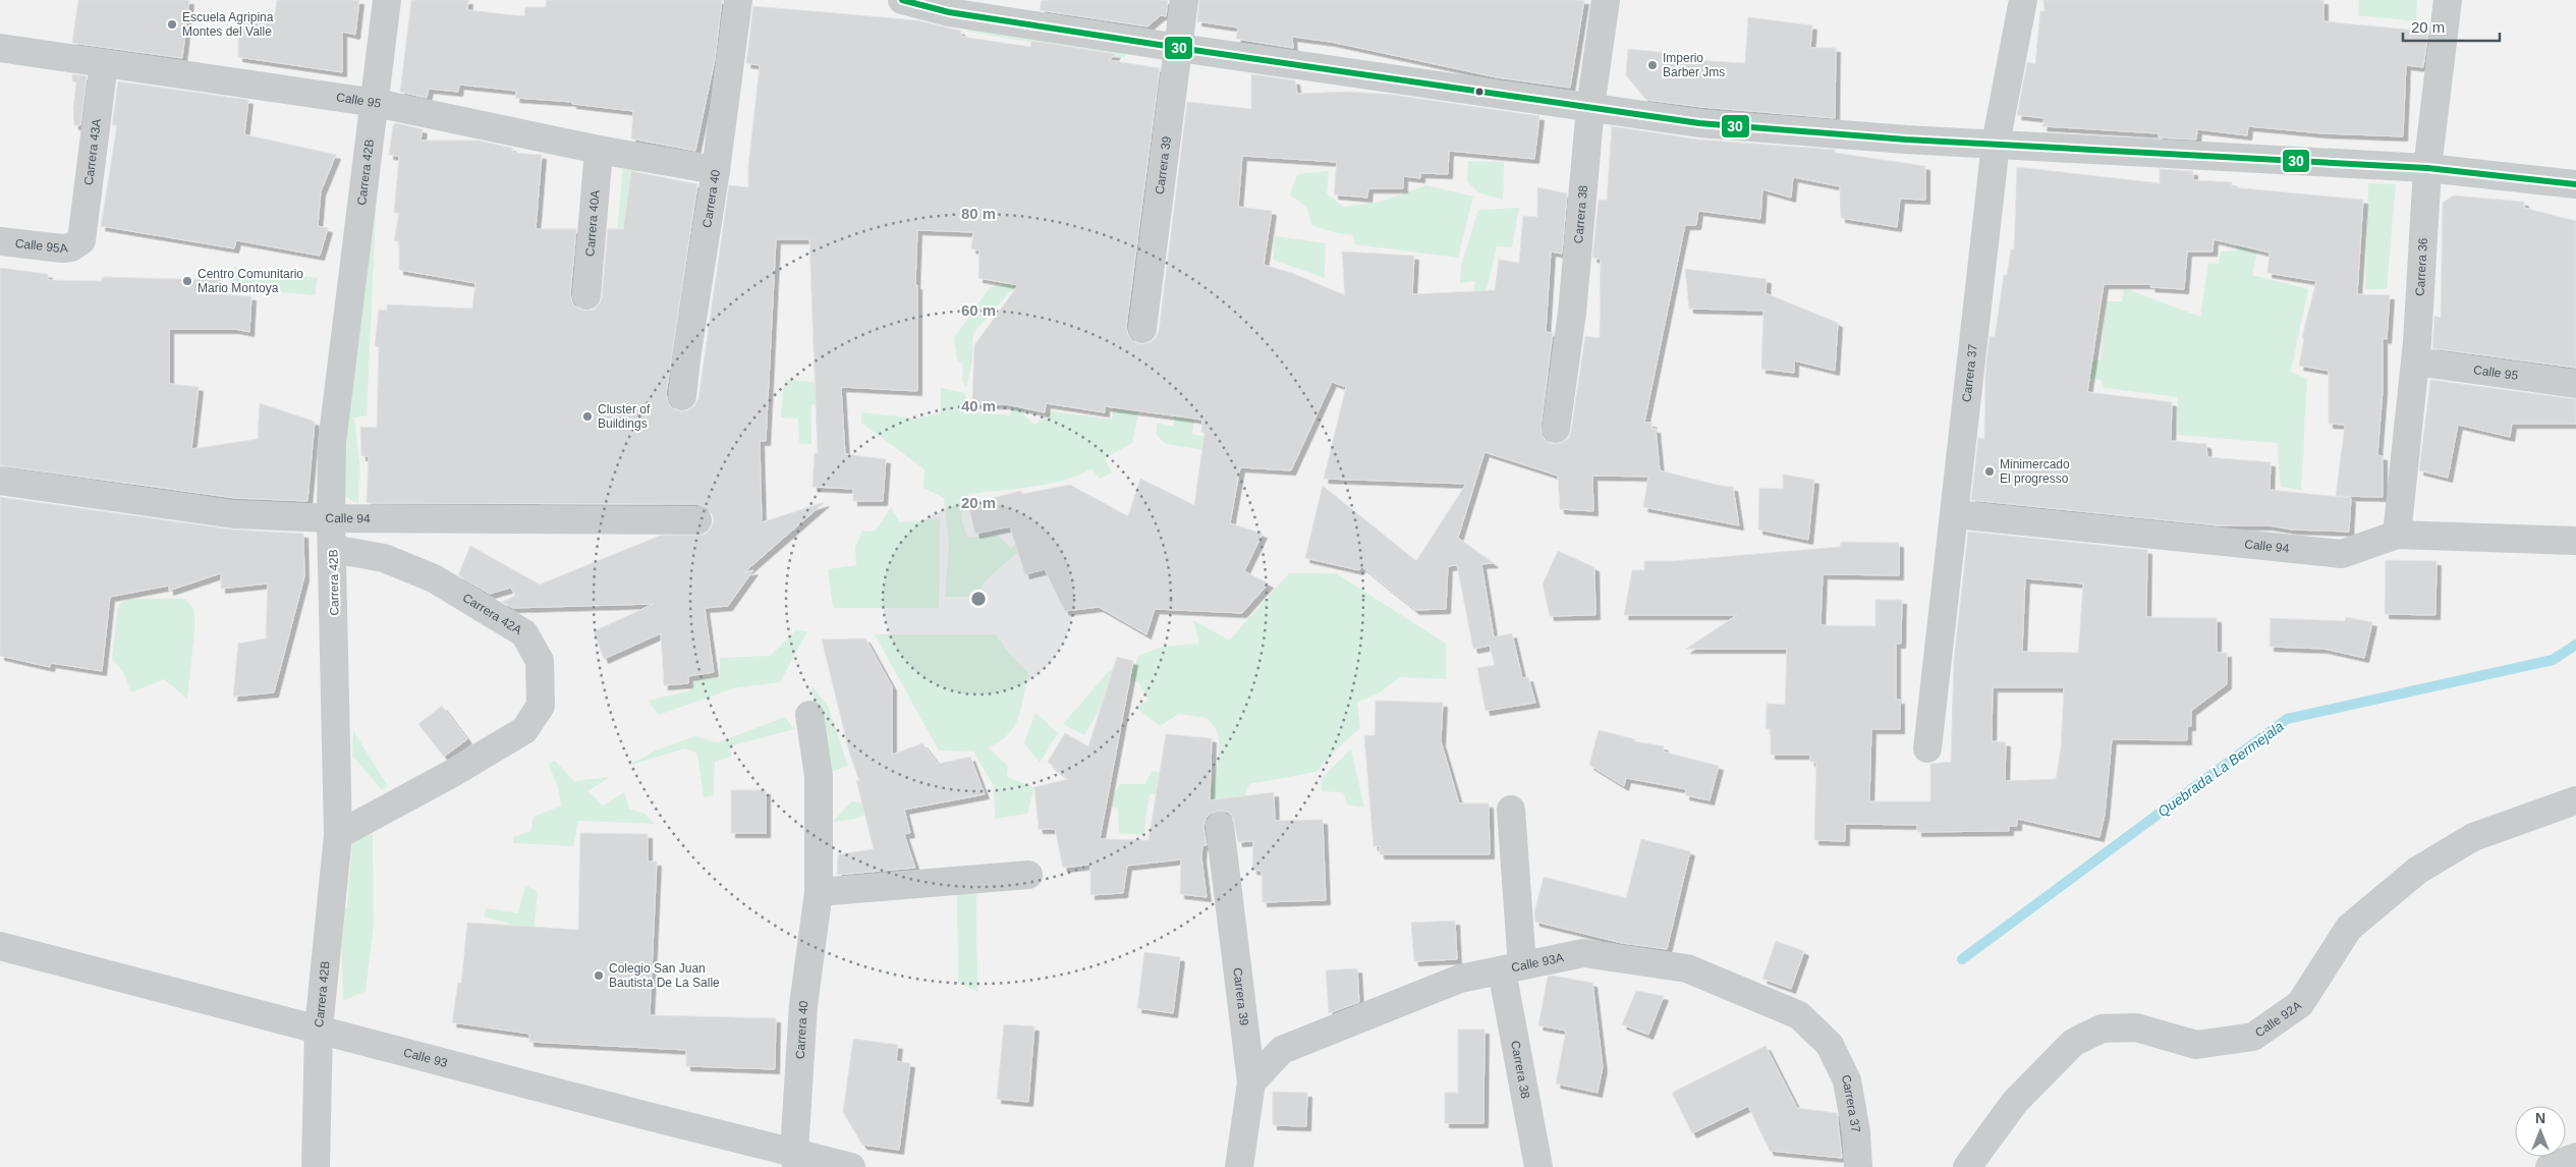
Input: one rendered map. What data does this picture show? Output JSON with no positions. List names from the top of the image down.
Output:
{
  "streets": {
    "street": [
      "Calle 95",
      "Carrera 43A",
      "Carrera 39",
      "Carrera 42B",
      "Carrera 40",
      "Carrera 38",
      "Carrera 40A",
      "Calle 95A",
      "Carrera 36",
      "Carrera 37",
      "Calle 94",
      "Carrera 42A",
      "Calle 93A",
      "Calle 92A",
      "Calle 93"
    ]
  },
  "crossings": [
    ["Calle 95", "Carrera 43A"],
    ["Calle 95", "Carrera 42B"],
    ["Calle 95", "Carrera 40"],
    ["Calle 95", "Carrera 40A"],
    ["Calle 95", "Carrera 36"],
    ["Carrera 43A", "Calle 95A"],
    ["Carrera 39", "Calle 93A"],
    ["Carrera 42B", "Calle 94"],
    ["Carrera 42B", "Carrera 42A"],
    ["Carrera 42B", "Calle 93"],
    ["Carrera 40", "Calle 93"],
    ["Carrera 38", "Calle 93A"],
    ["Carrera 36", "Calle 94"],
    ["Carrera 37", "Calle 94"],
    ["Carrera 37", "Calle 93A"]
  ],
  "water": ["Quebrada La Bermejala"],
  "places": [
    "Escuela Agripina Montes del Valle",
    "Imperio Barber Jms",
    "Centro Comunitario Mario Montoya",
    "Cluster of Buildings",
    "Minimercado El progresso",
    "Colegio San Juan Bautista De La Salle"
  ],
  "lines": ["transit line 30"],
  "scale_bar": "20 m",
  "north": "top",
  "rings": [
    "80 m",
    "60 m",
    "40 m",
    "20 m"
  ]
}
